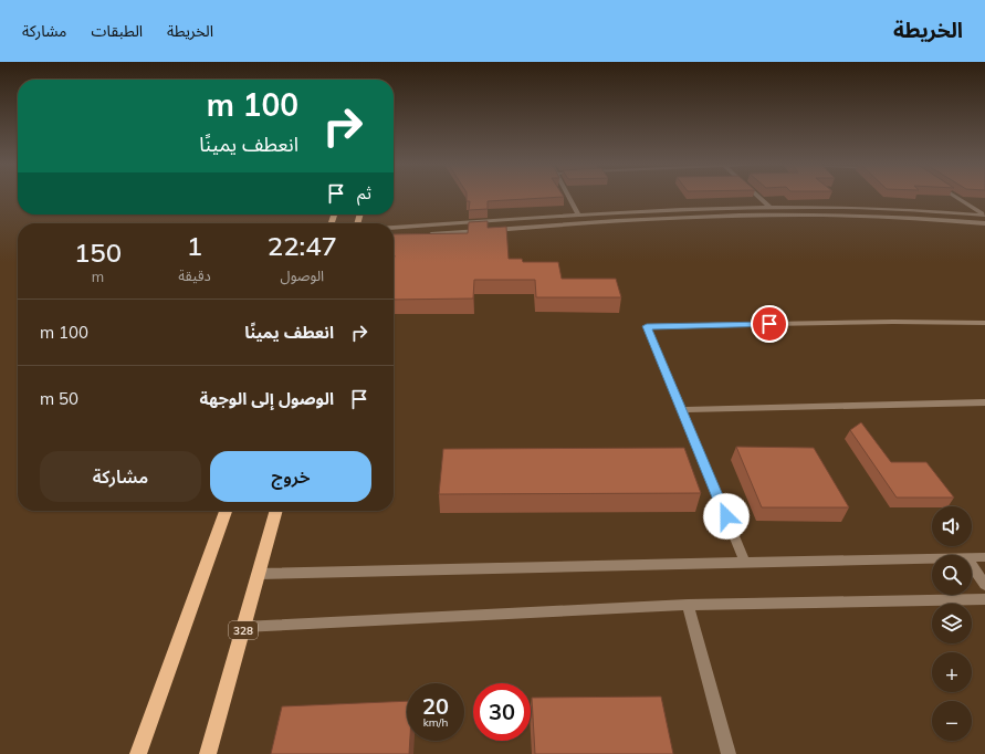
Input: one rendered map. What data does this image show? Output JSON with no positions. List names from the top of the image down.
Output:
{
  "streets": {
    "main road": ["328"]
  },
  "page": {
    "header": "الخريطة",
    "nav": ["الخريطة", "الطبقات", "مشاركة"],
    "turn": ["100 m", "انعطف يمينًا"],
    "then": "ثم",
    "eta": [
      "22:47",
      "الوصول",
      "1",
      "دقيقة",
      "150",
      "m"
    ],
    "list": [
      {
        "name": "انعطف يمينًا",
        "value": "100 m"
      },
      {
        "name": "الوصول إلى الوجهة",
        "value": "50 m"
      }
    ],
    "buttons": ["خروج", "مشاركة"],
    "map_buttons": ["+", "−"],
    "speed": "20 km/h",
    "limit": "30"
  }
}
